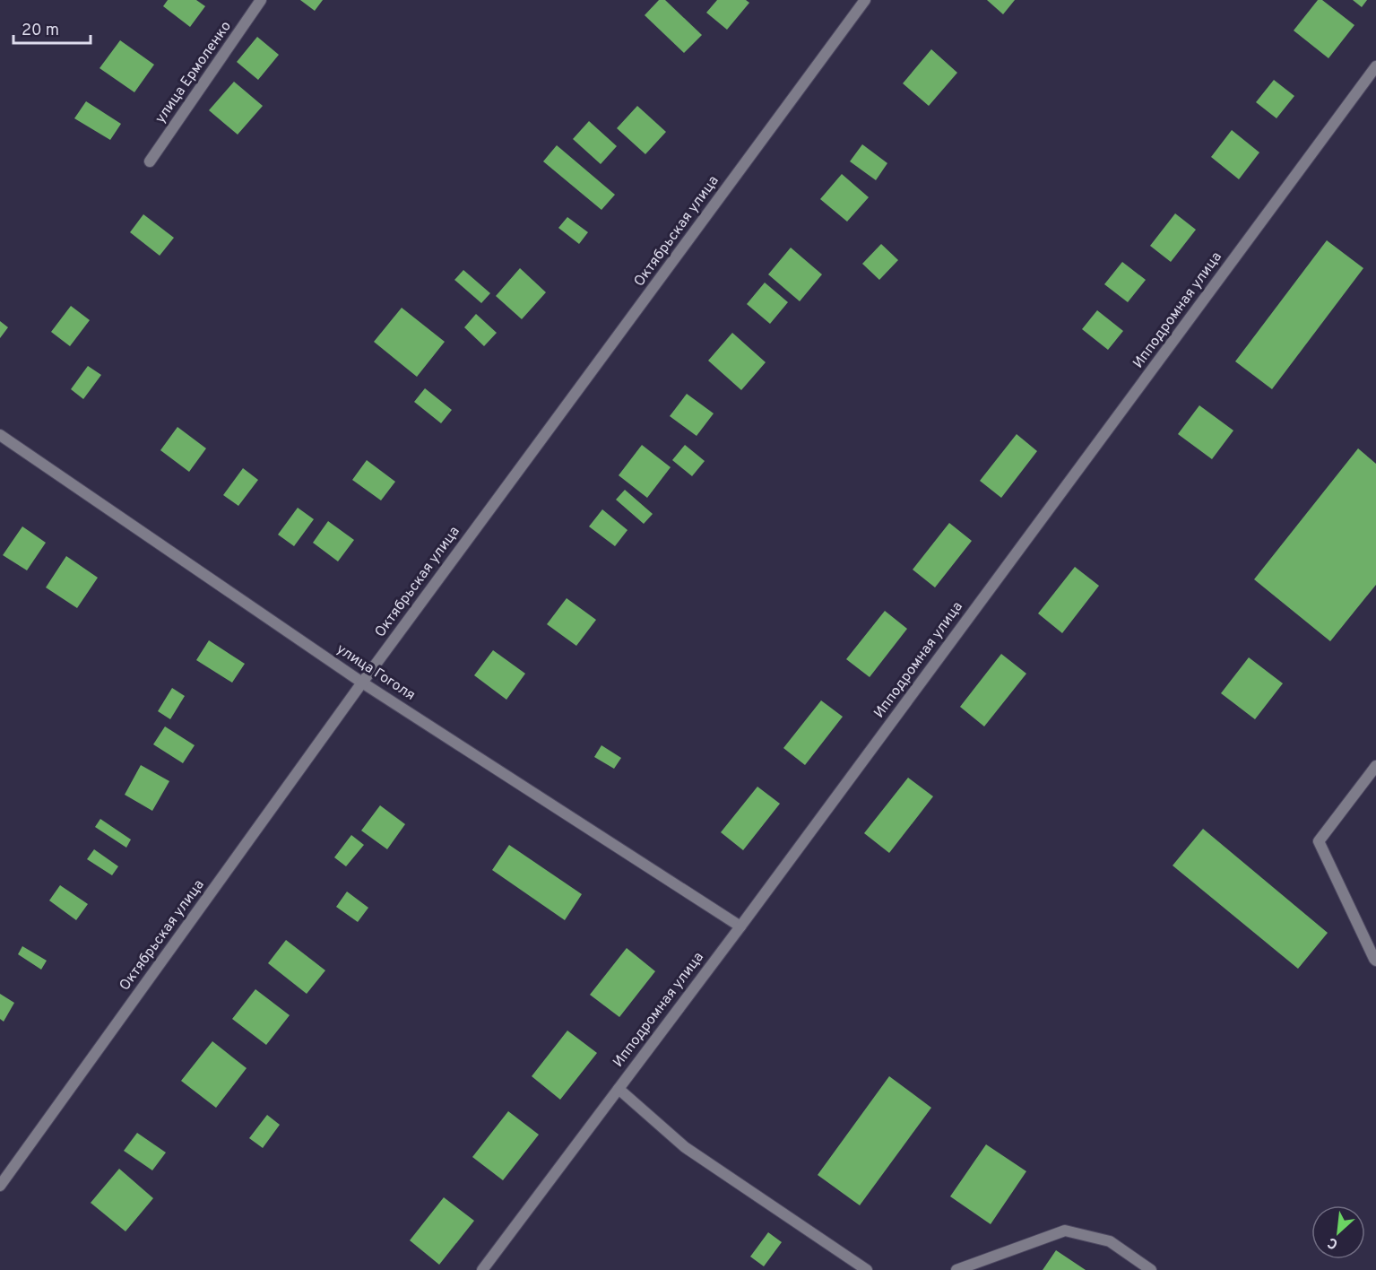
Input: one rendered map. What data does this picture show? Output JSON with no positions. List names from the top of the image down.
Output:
{
  "streets": {
    "street": [
      "улица Ермоленко",
      "Октябрьская улица",
      "Ипподромная улица",
      "улица Гоголя"
    ]
  },
  "crossings": [
    ["Октябрьская улица", "улица Гоголя"],
    ["Ипподромная улица", "улица Гоголя"]
  ],
  "scale_bar": "20 m",
  "north": "bottom left"
}
